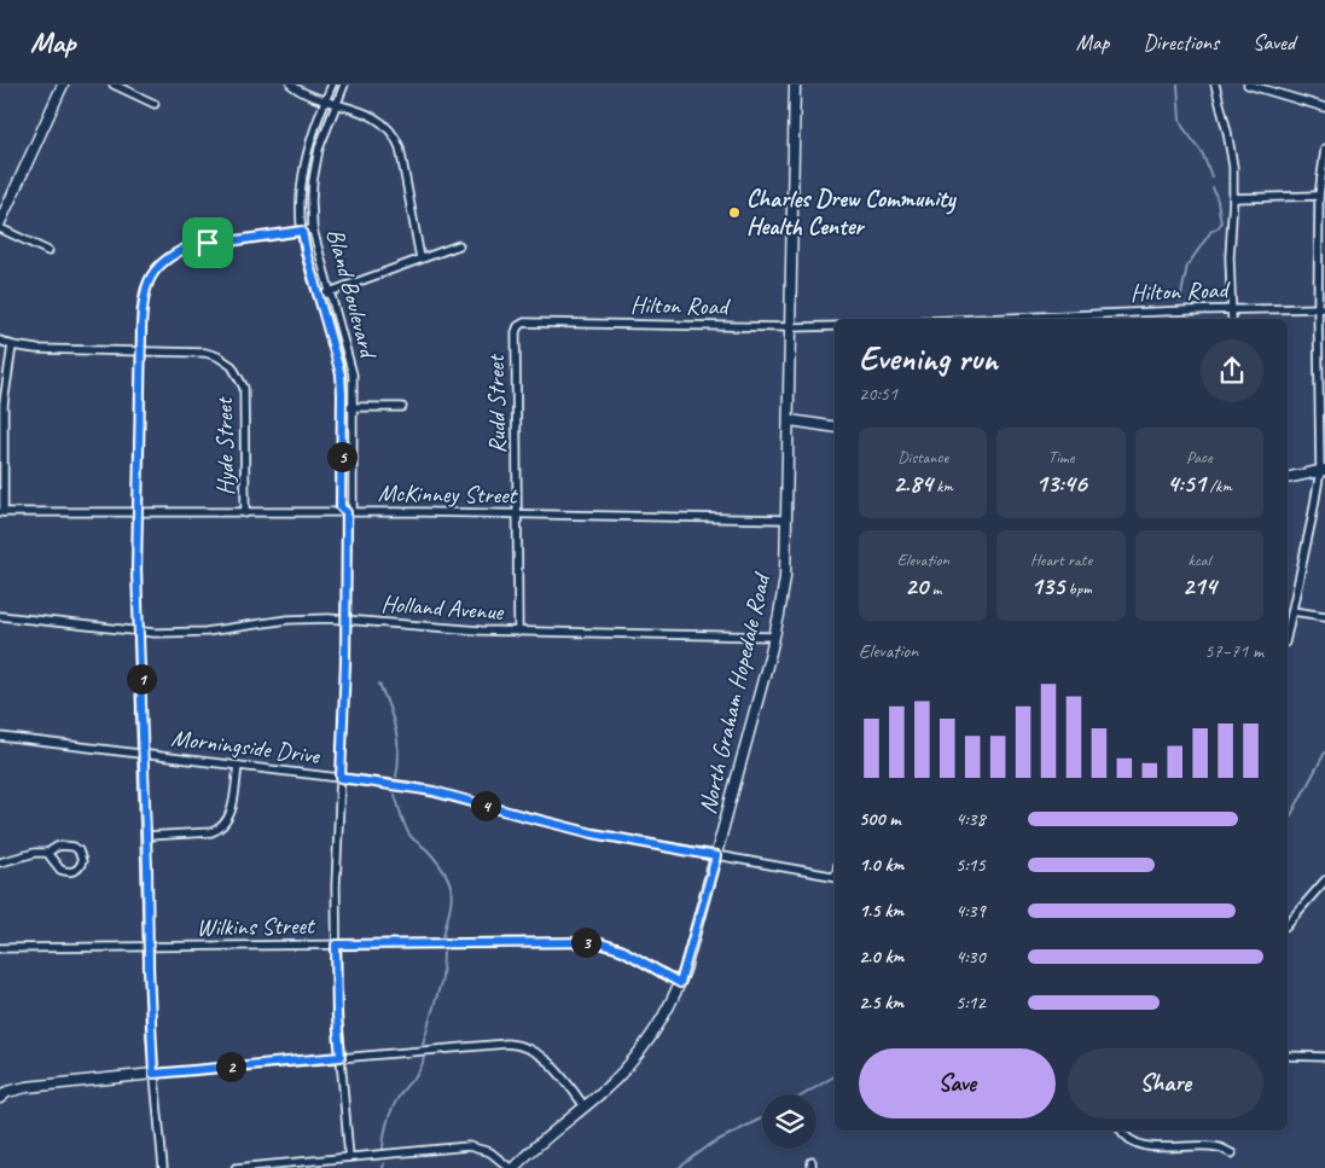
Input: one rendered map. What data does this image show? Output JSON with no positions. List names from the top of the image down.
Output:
{
  "streets": {
    "street": [
      "Hilton Road",
      "Bland Boulevard",
      "Rudd Street",
      "Hyde Street",
      "McKinney Street",
      "Holland Avenue",
      "North Graham Hopedale Road",
      "Morningside Drive",
      "Wilkins Street"
    ]
  },
  "crossings": [
    ["Hilton Road", "Rudd Street"],
    ["Hilton Road", "North Graham Hopedale Road"],
    ["Bland Boulevard", "McKinney Street"],
    ["Bland Boulevard", "Holland Avenue"],
    ["Bland Boulevard", "Morningside Drive"],
    ["Bland Boulevard", "Wilkins Street"],
    ["Rudd Street", "McKinney Street"],
    ["Rudd Street", "Holland Avenue"],
    ["Hyde Street", "McKinney Street"],
    ["McKinney Street", "North Graham Hopedale Road"],
    ["Holland Avenue", "North Graham Hopedale Road"],
    ["North Graham Hopedale Road", "Morningside Drive"],
    ["North Graham Hopedale Road", "Wilkins Street"]
  ],
  "places": ["Charles Drew Community Health Center"],
  "page": {
    "header": "Map",
    "nav": ["Map", "Directions", "Saved"],
    "heading": ["Evening run", "20:51"],
    "stats": [
      ["Distance", "2.84 km"],
      ["Time", "13:46"],
      ["Pace", "4:51 /km"],
      ["Elevation", "20 m"],
      ["Heart rate", "135 bpm"],
      ["kcal", "214"]
    ],
    "pins": [
      "5",
      "1",
      "4",
      "3",
      "2"
    ],
    "chart": ["Elevation", "57–71 m"],
    "list": [
      {
        "name": "500 m",
        "note": "4:38"
      },
      {
        "name": "1.0 km",
        "note": "5:15"
      },
      {
        "name": "1.5 km",
        "note": "4:39"
      },
      {
        "name": "2.0 km",
        "note": "4:30"
      },
      {
        "name": "2.5 km",
        "note": "5:12"
      }
    ],
    "buttons": ["Save", "Share"]
  }
}
